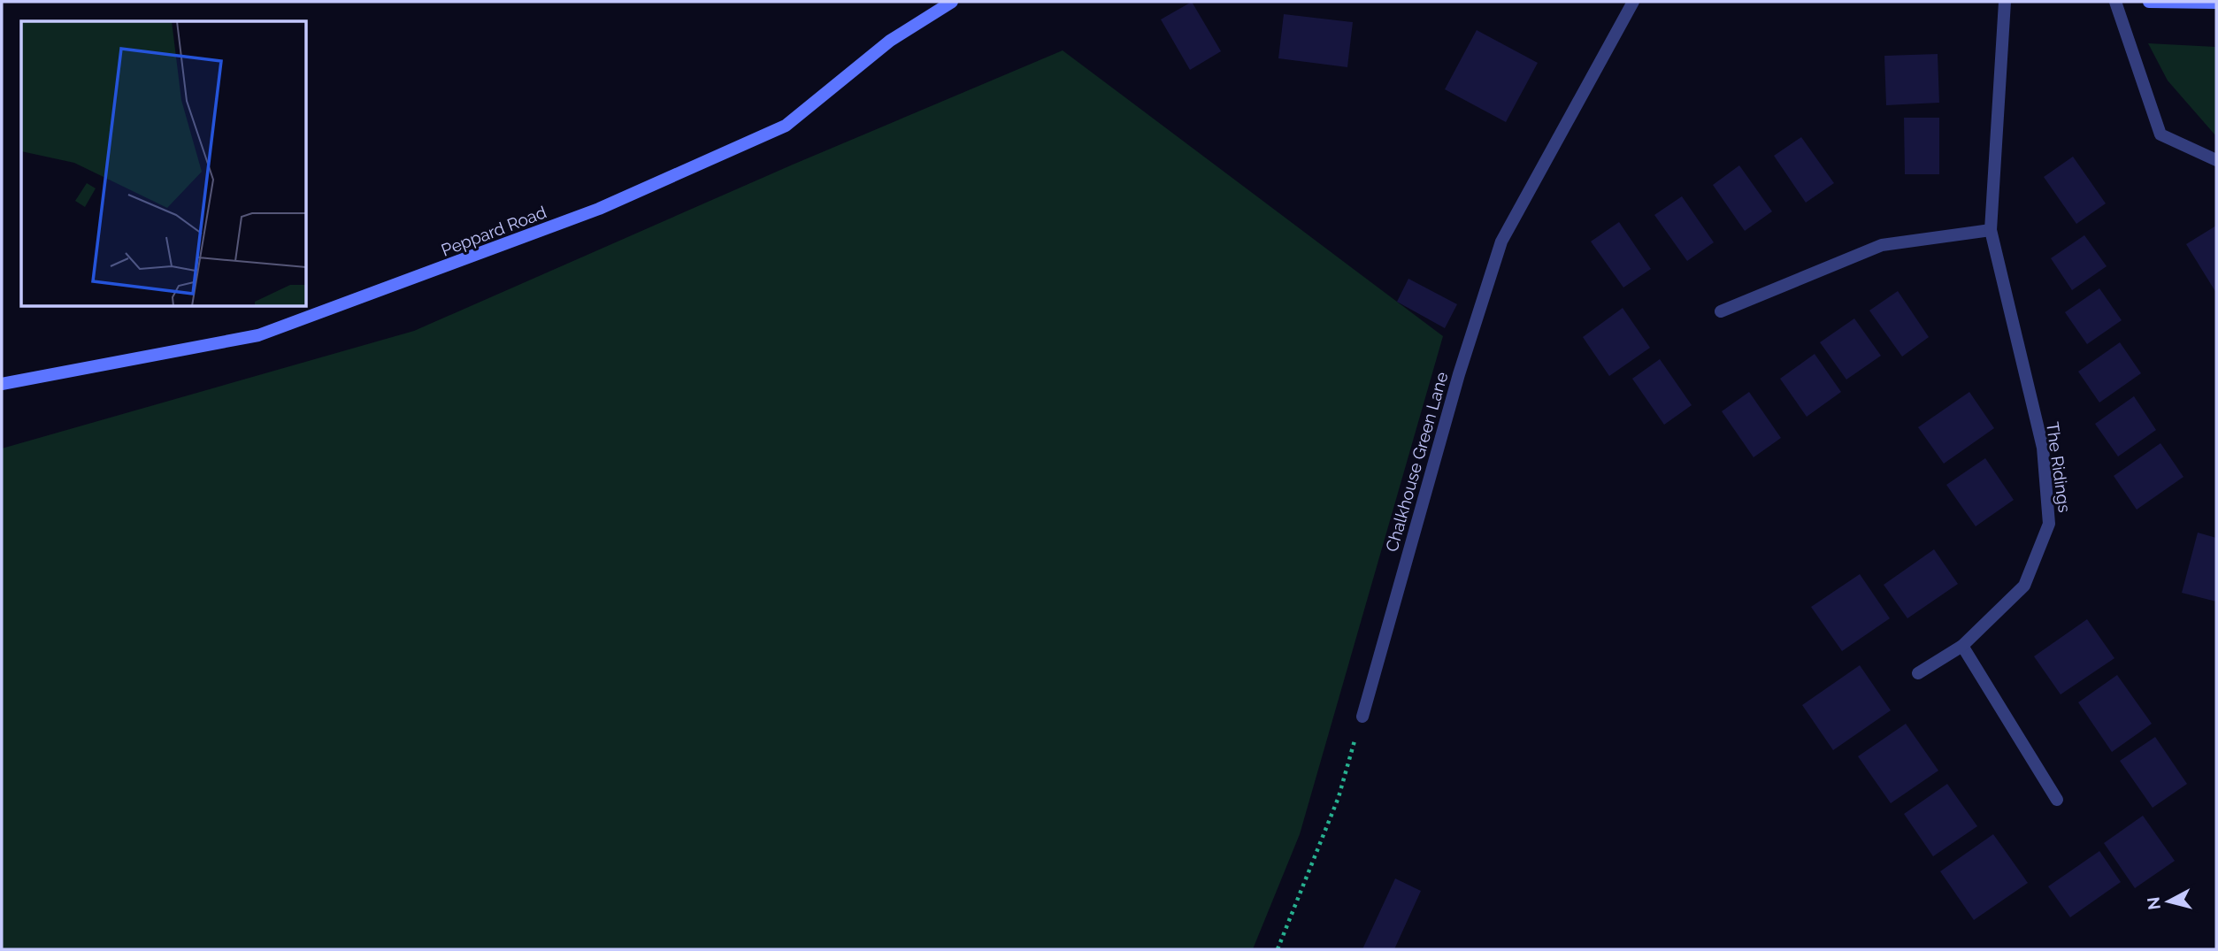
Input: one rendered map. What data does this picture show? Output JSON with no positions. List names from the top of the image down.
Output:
{
  "streets": {
    "main road": ["Peppard Road"],
    "street": ["Chalkhouse Green Lane", "The Ridings"]
  },
  "north": "left"
}
